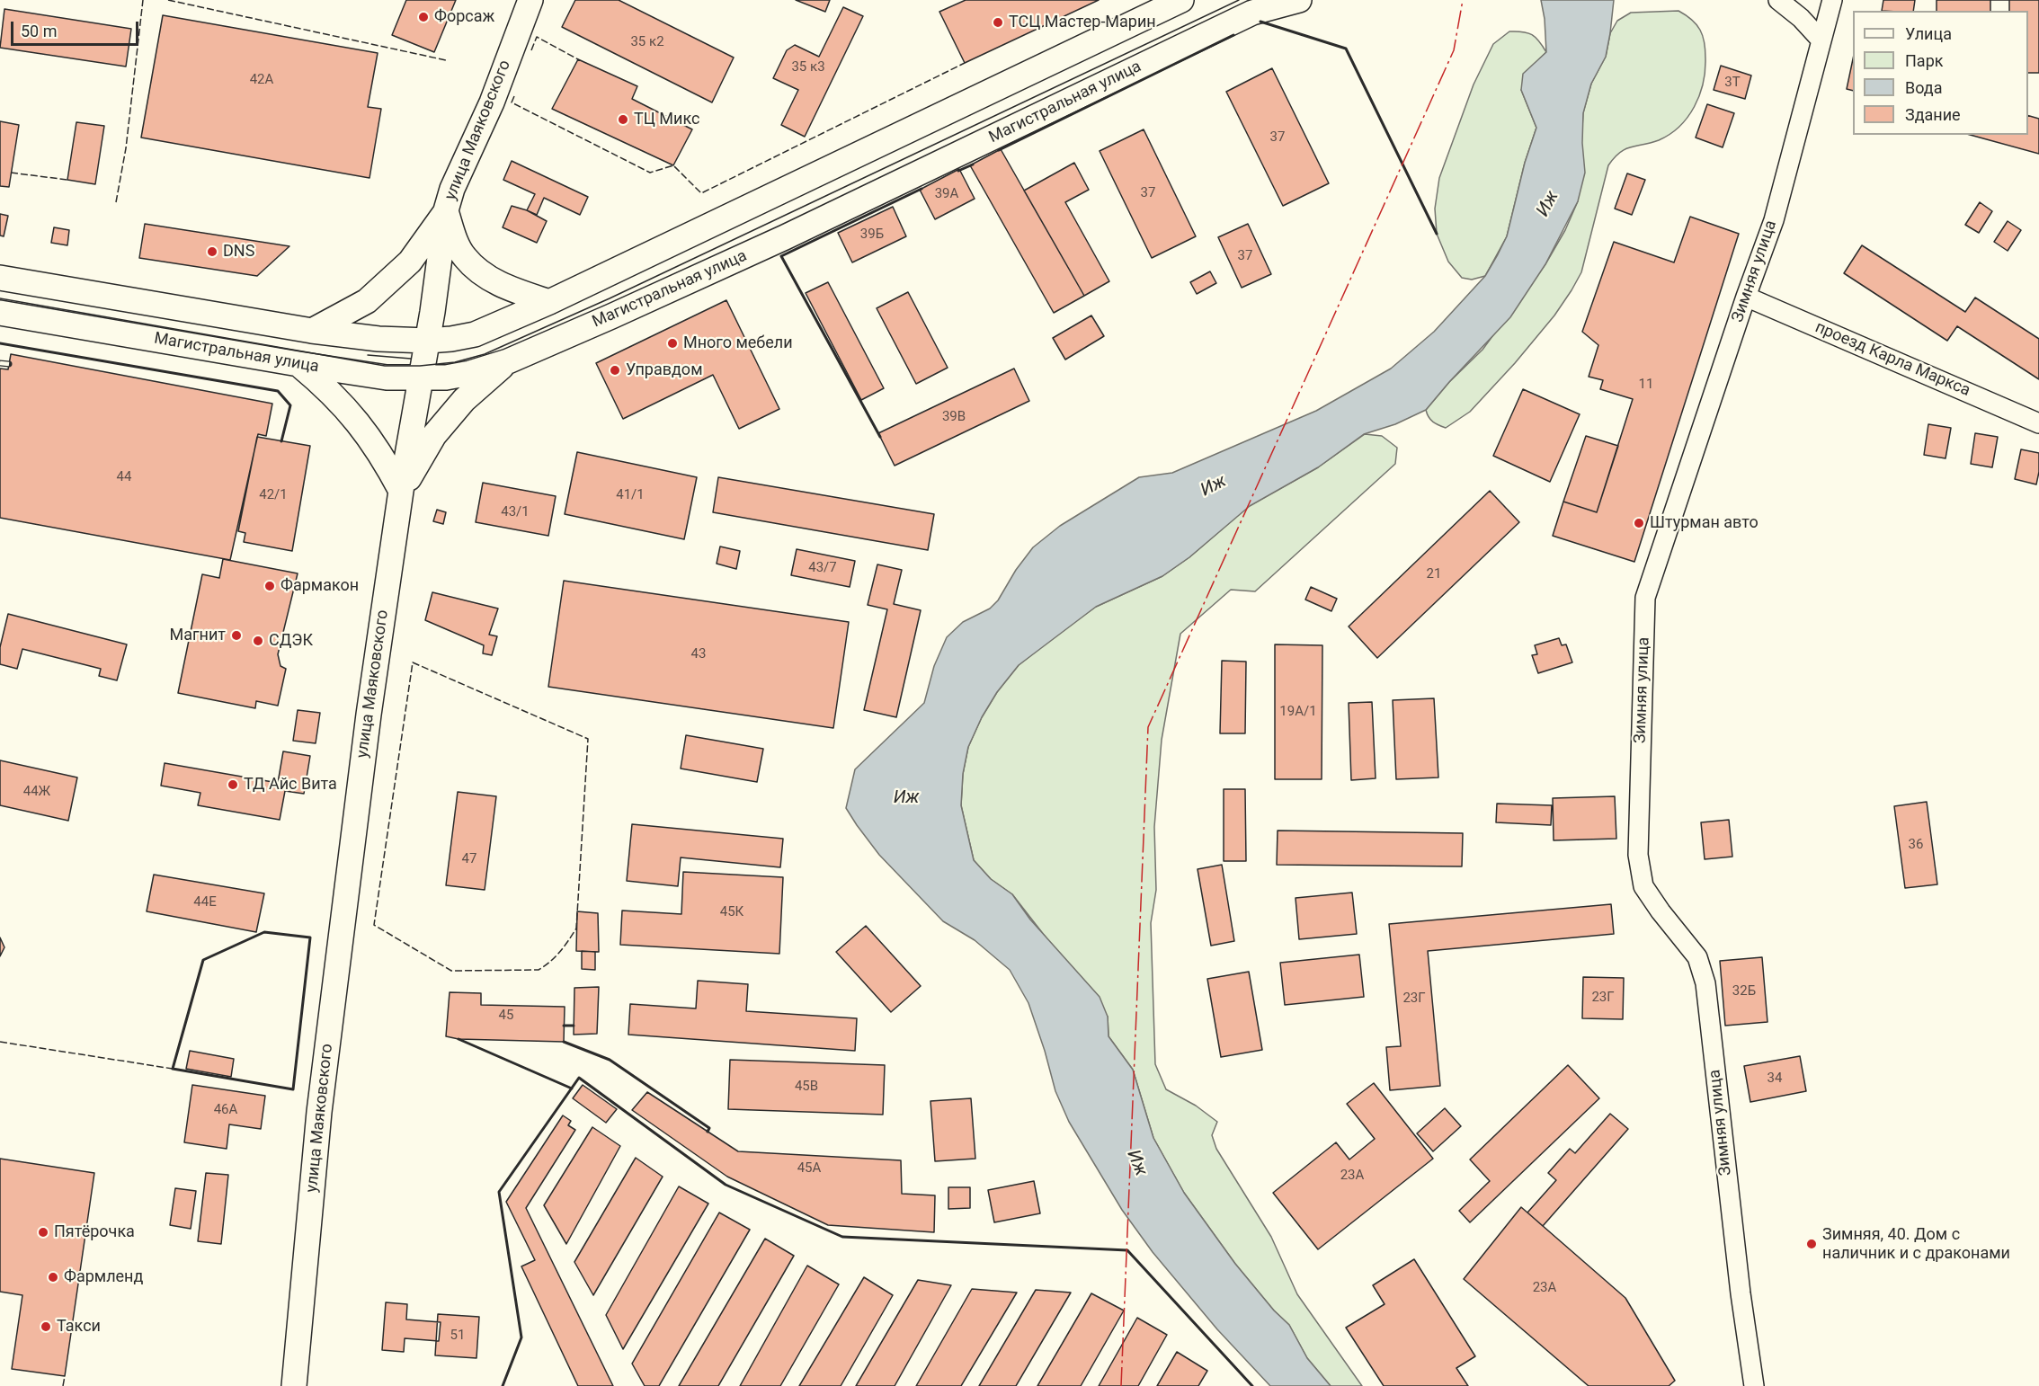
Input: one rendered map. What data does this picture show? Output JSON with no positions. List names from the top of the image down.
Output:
{
  "streets": {
    "main road": ["Магистральная улица", "улица Маяковского"],
    "street": ["Зимняя улица", "проезд Карла Маркса"]
  },
  "crossings": [
    ["Магистральная улица", "улица Маяковского"],
    ["Зимняя улица", "проезд Карла Маркса"]
  ],
  "water": ["Иж"],
  "places": [
    "Форсаж",
    "ТСЦ Мастер-Марин",
    "ТЦ Микс",
    "DNS",
    "Много мебели",
    "Управдом",
    "Штурман авто",
    "Фармакон",
    "Магнит",
    "СДЭК",
    "ТД Айс Вита",
    "Пятёрочка",
    "Зимняя, 40. Дом с наличник и с драконами",
    "Фармленд",
    "Такси"
  ],
  "house_numbers": [
    "35 к2",
    "35 к3",
    "42А",
    "3Т",
    "37",
    "37",
    "39А",
    "39Б",
    "37",
    "11",
    "39В",
    "44",
    "42/1",
    "41/1",
    "43/1",
    "43/7",
    "21",
    "43",
    "19А/1",
    "44Ж",
    "36",
    "47",
    "44Е",
    "45К",
    "32Б",
    "23Г",
    "23Г",
    "45",
    "34",
    "45В",
    "46А",
    "45А",
    "23А",
    "23А",
    "51"
  ],
  "legend": [
    "Улица",
    "Парк",
    "Вода",
    "Здание"
  ],
  "scale_bar": "50 m"
}
